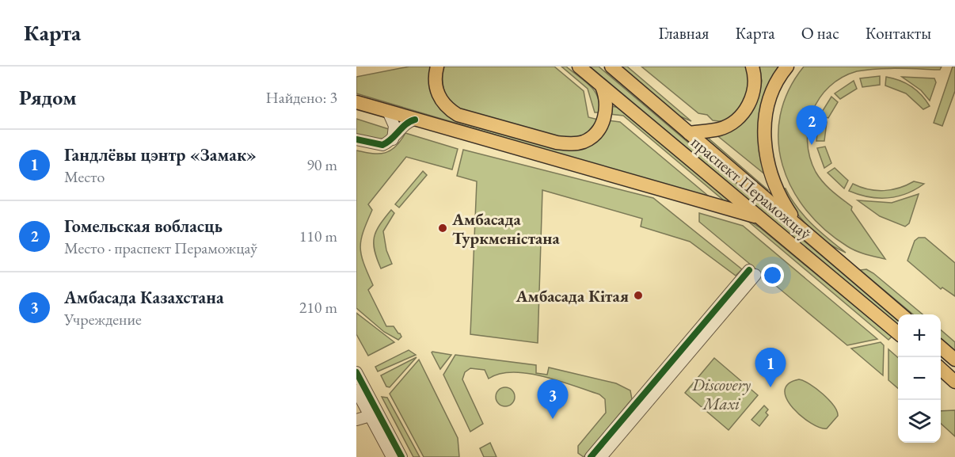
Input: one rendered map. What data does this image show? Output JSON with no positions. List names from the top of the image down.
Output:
{
  "streets": {
    "main road": ["праспект Пераможцаў"]
  },
  "parks": ["Discovery Maxi"],
  "places": ["Амбасада Туркменістана", "Амбасада Кітая"],
  "page": {
    "header": "Карта",
    "nav": [
      "Главная",
      "Карта",
      "О нас",
      "Контакты"
    ],
    "heading": ["Рядом", "Найдено: 3"],
    "pins": ["2", "1", "3"],
    "list": [
      {
        "mark": "1",
        "name": "Гандлёвы цэнтр «Замак»",
        "note": "Место",
        "value": "90 m"
      },
      {
        "mark": "2",
        "name": "Гомельская вобласць",
        "note": "Место · праспект Пераможцаў",
        "value": "110 m"
      },
      {
        "mark": "3",
        "name": "Амбасада Казахстана",
        "note": "Учреждение",
        "value": "210 m"
      }
    ],
    "map_buttons": ["+", "−"]
  }
}
